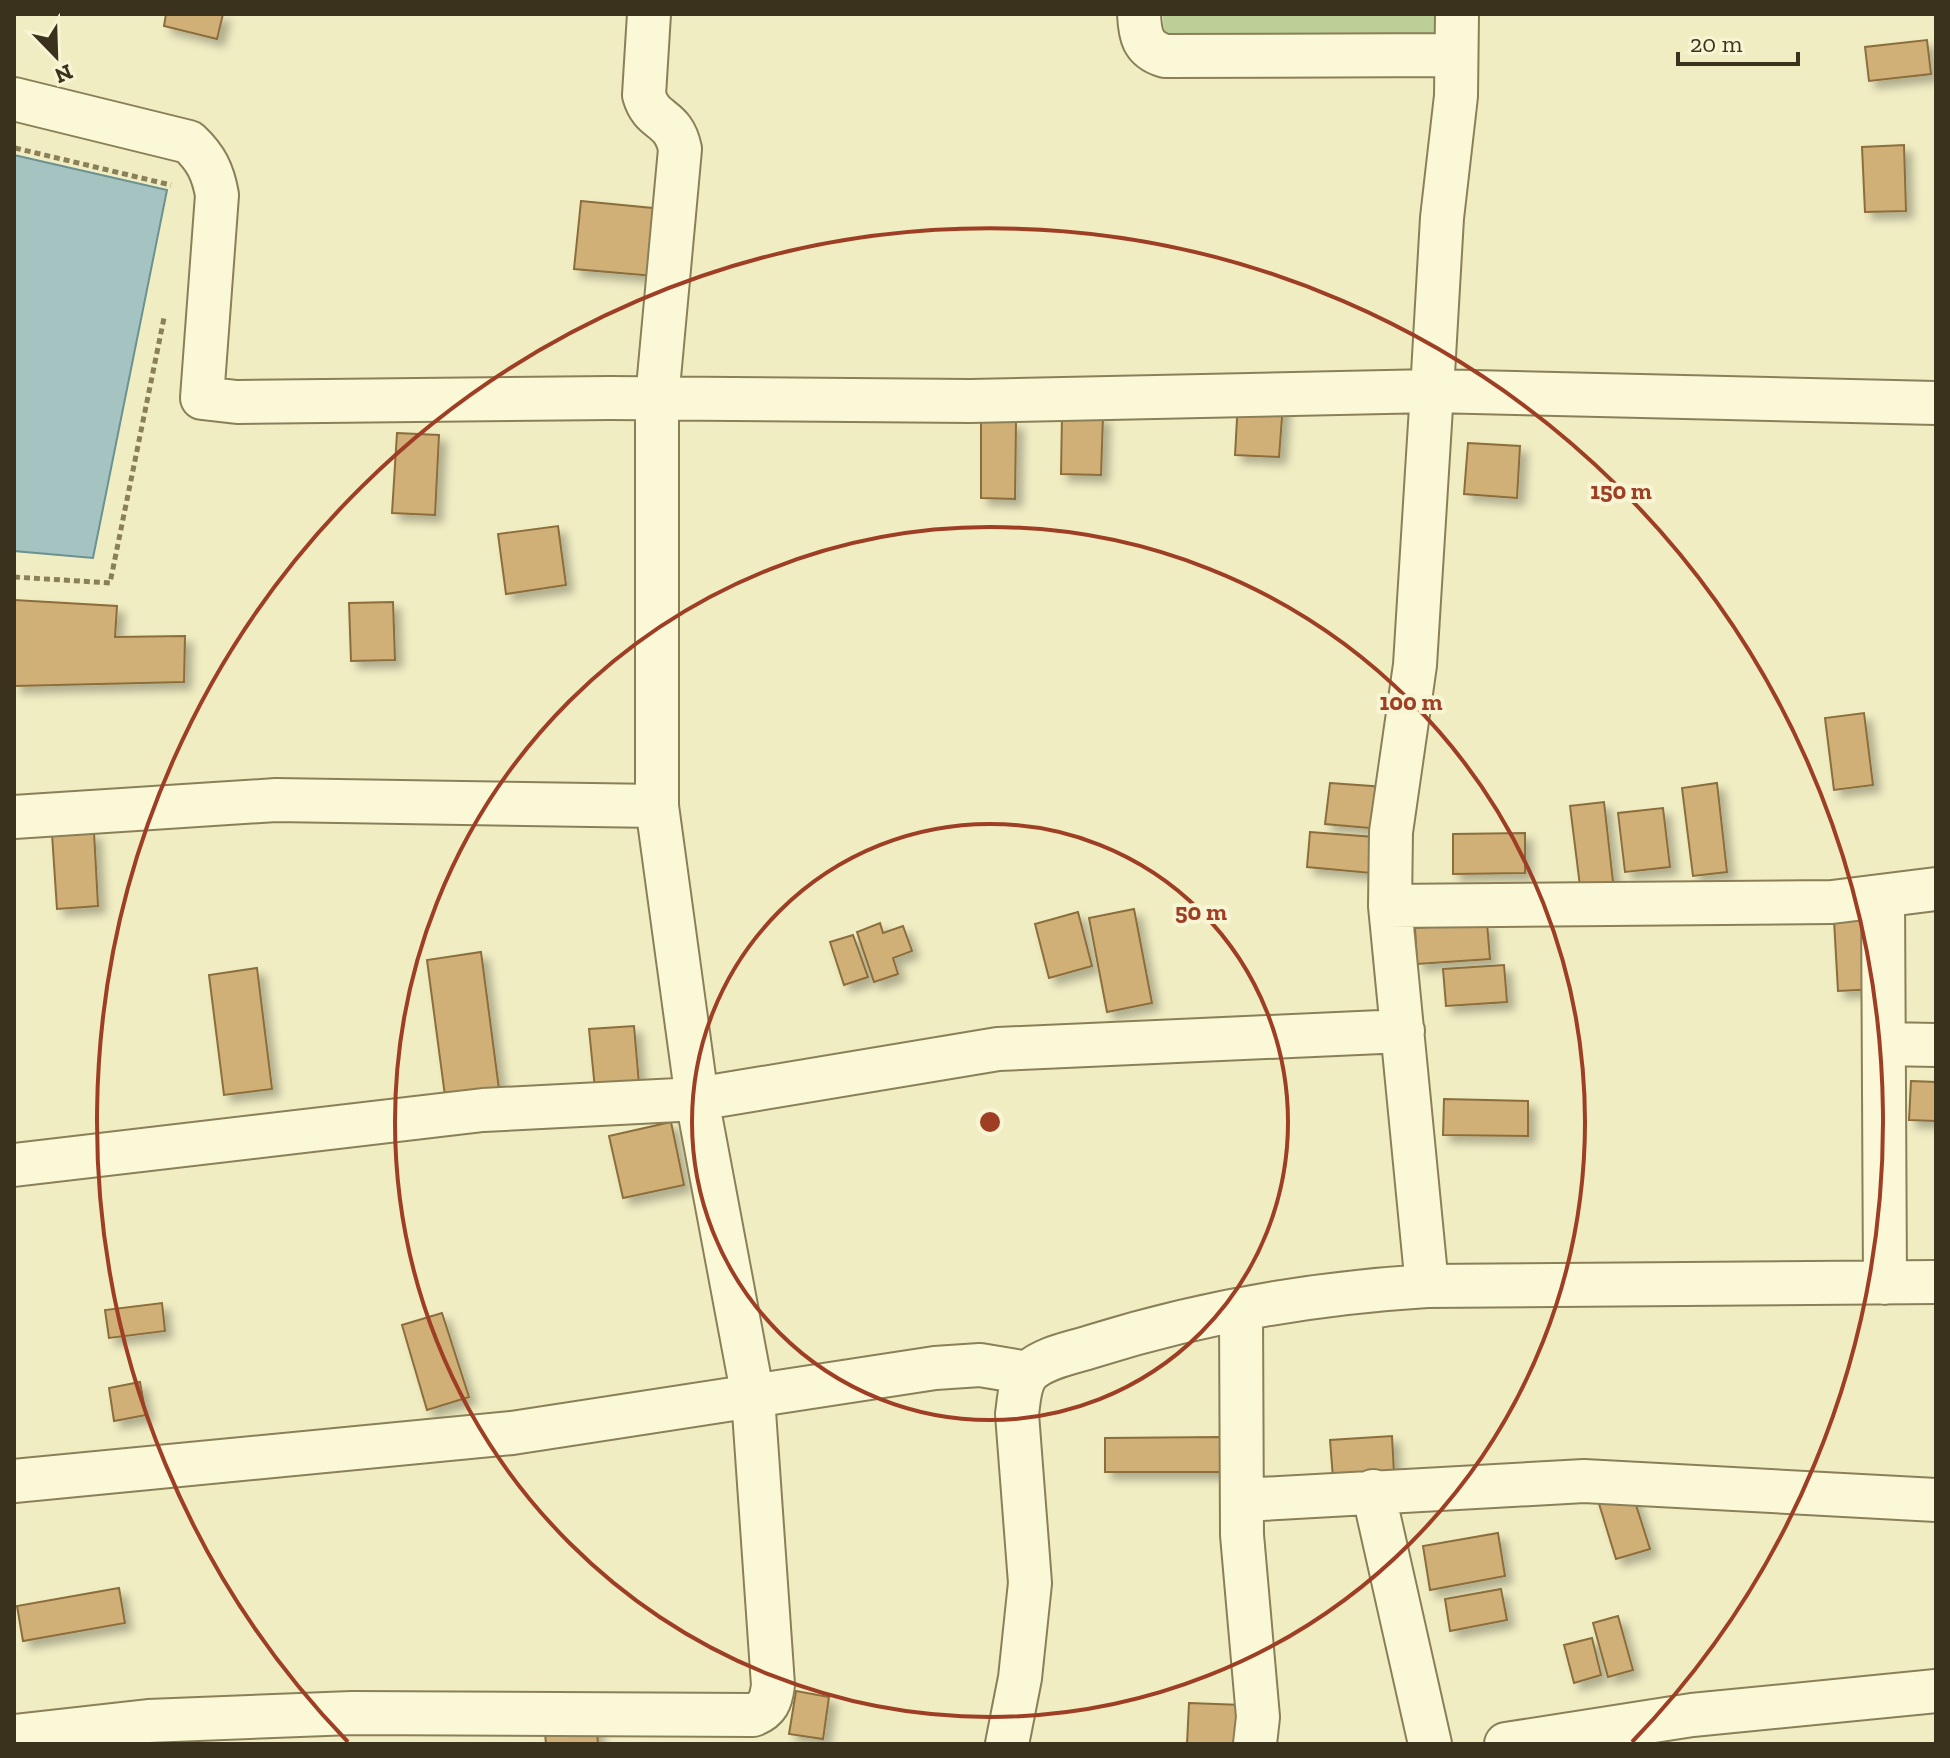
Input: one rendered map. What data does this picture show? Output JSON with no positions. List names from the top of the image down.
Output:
{
  "scale_bar": "20 m",
  "north": "bottom right",
  "rings": ["150 m", "100 m", "50 m"]
}
